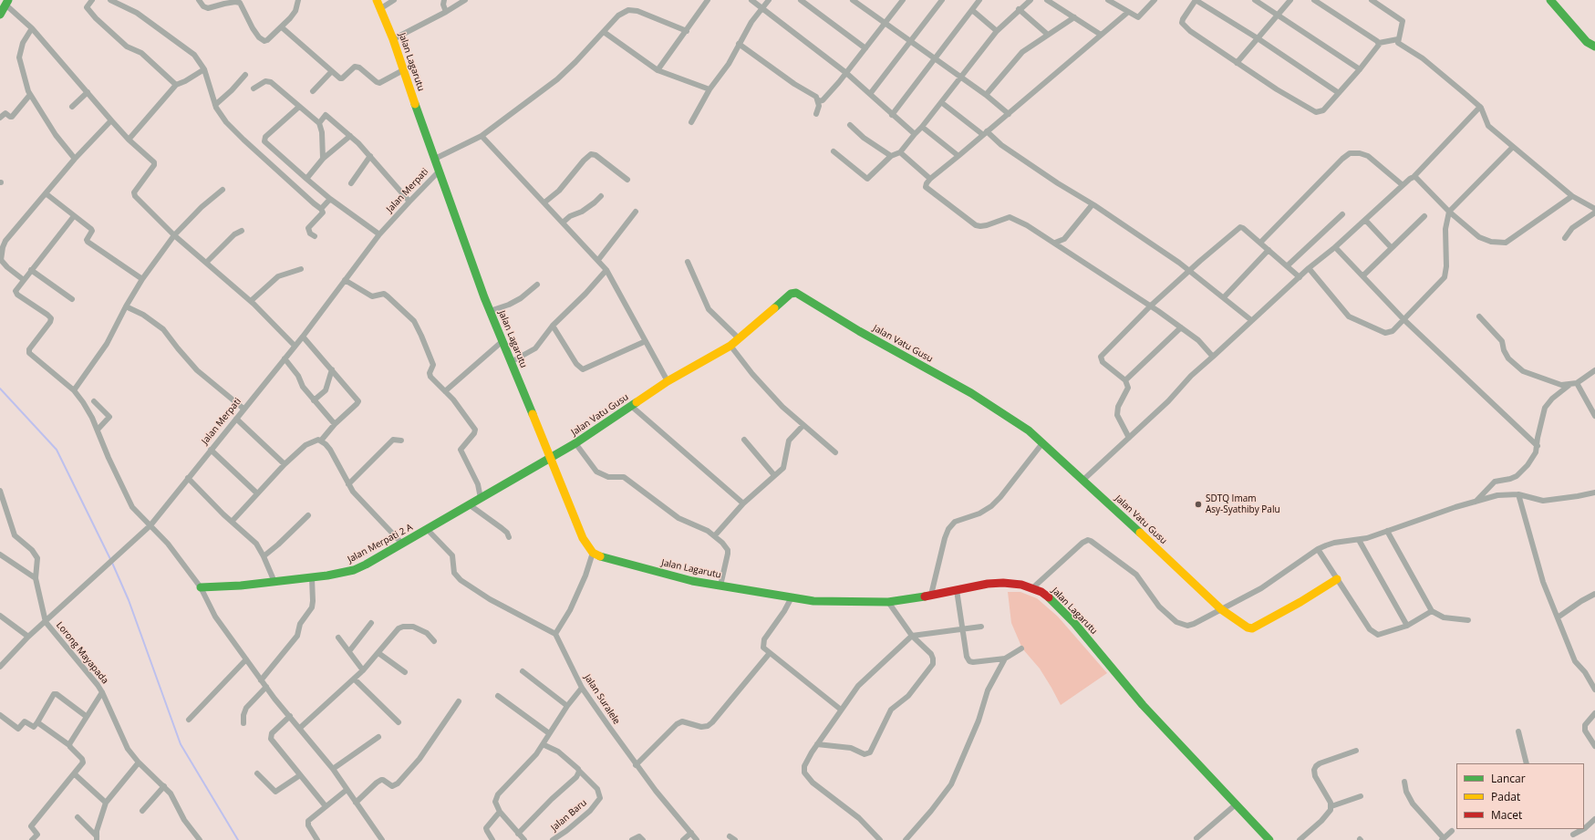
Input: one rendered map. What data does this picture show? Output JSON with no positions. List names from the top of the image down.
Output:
{
  "streets": {
    "street": [
      "Jalan Lagarutu",
      "Jalan Merpati",
      "Jalan Vatu Gusu",
      "Jalan Merpati 2 A",
      "Lorong Mayapada",
      "Jalan Suralele",
      "Jalan Baru"
    ]
  },
  "crossings": [
    ["Jalan Lagarutu", "Jalan Merpati"],
    ["Jalan Lagarutu", "Jalan Vatu Gusu"],
    ["Jalan Lagarutu", "Jalan Merpati 2 A"],
    ["Jalan Merpati", "Lorong Mayapada"],
    ["Jalan Vatu Gusu", "Jalan Merpati 2 A"]
  ],
  "places": ["SDTQ Imam Asy-Syathiby Palu"],
  "legend": ["Lancar", "Padat", "Macet"]
}
